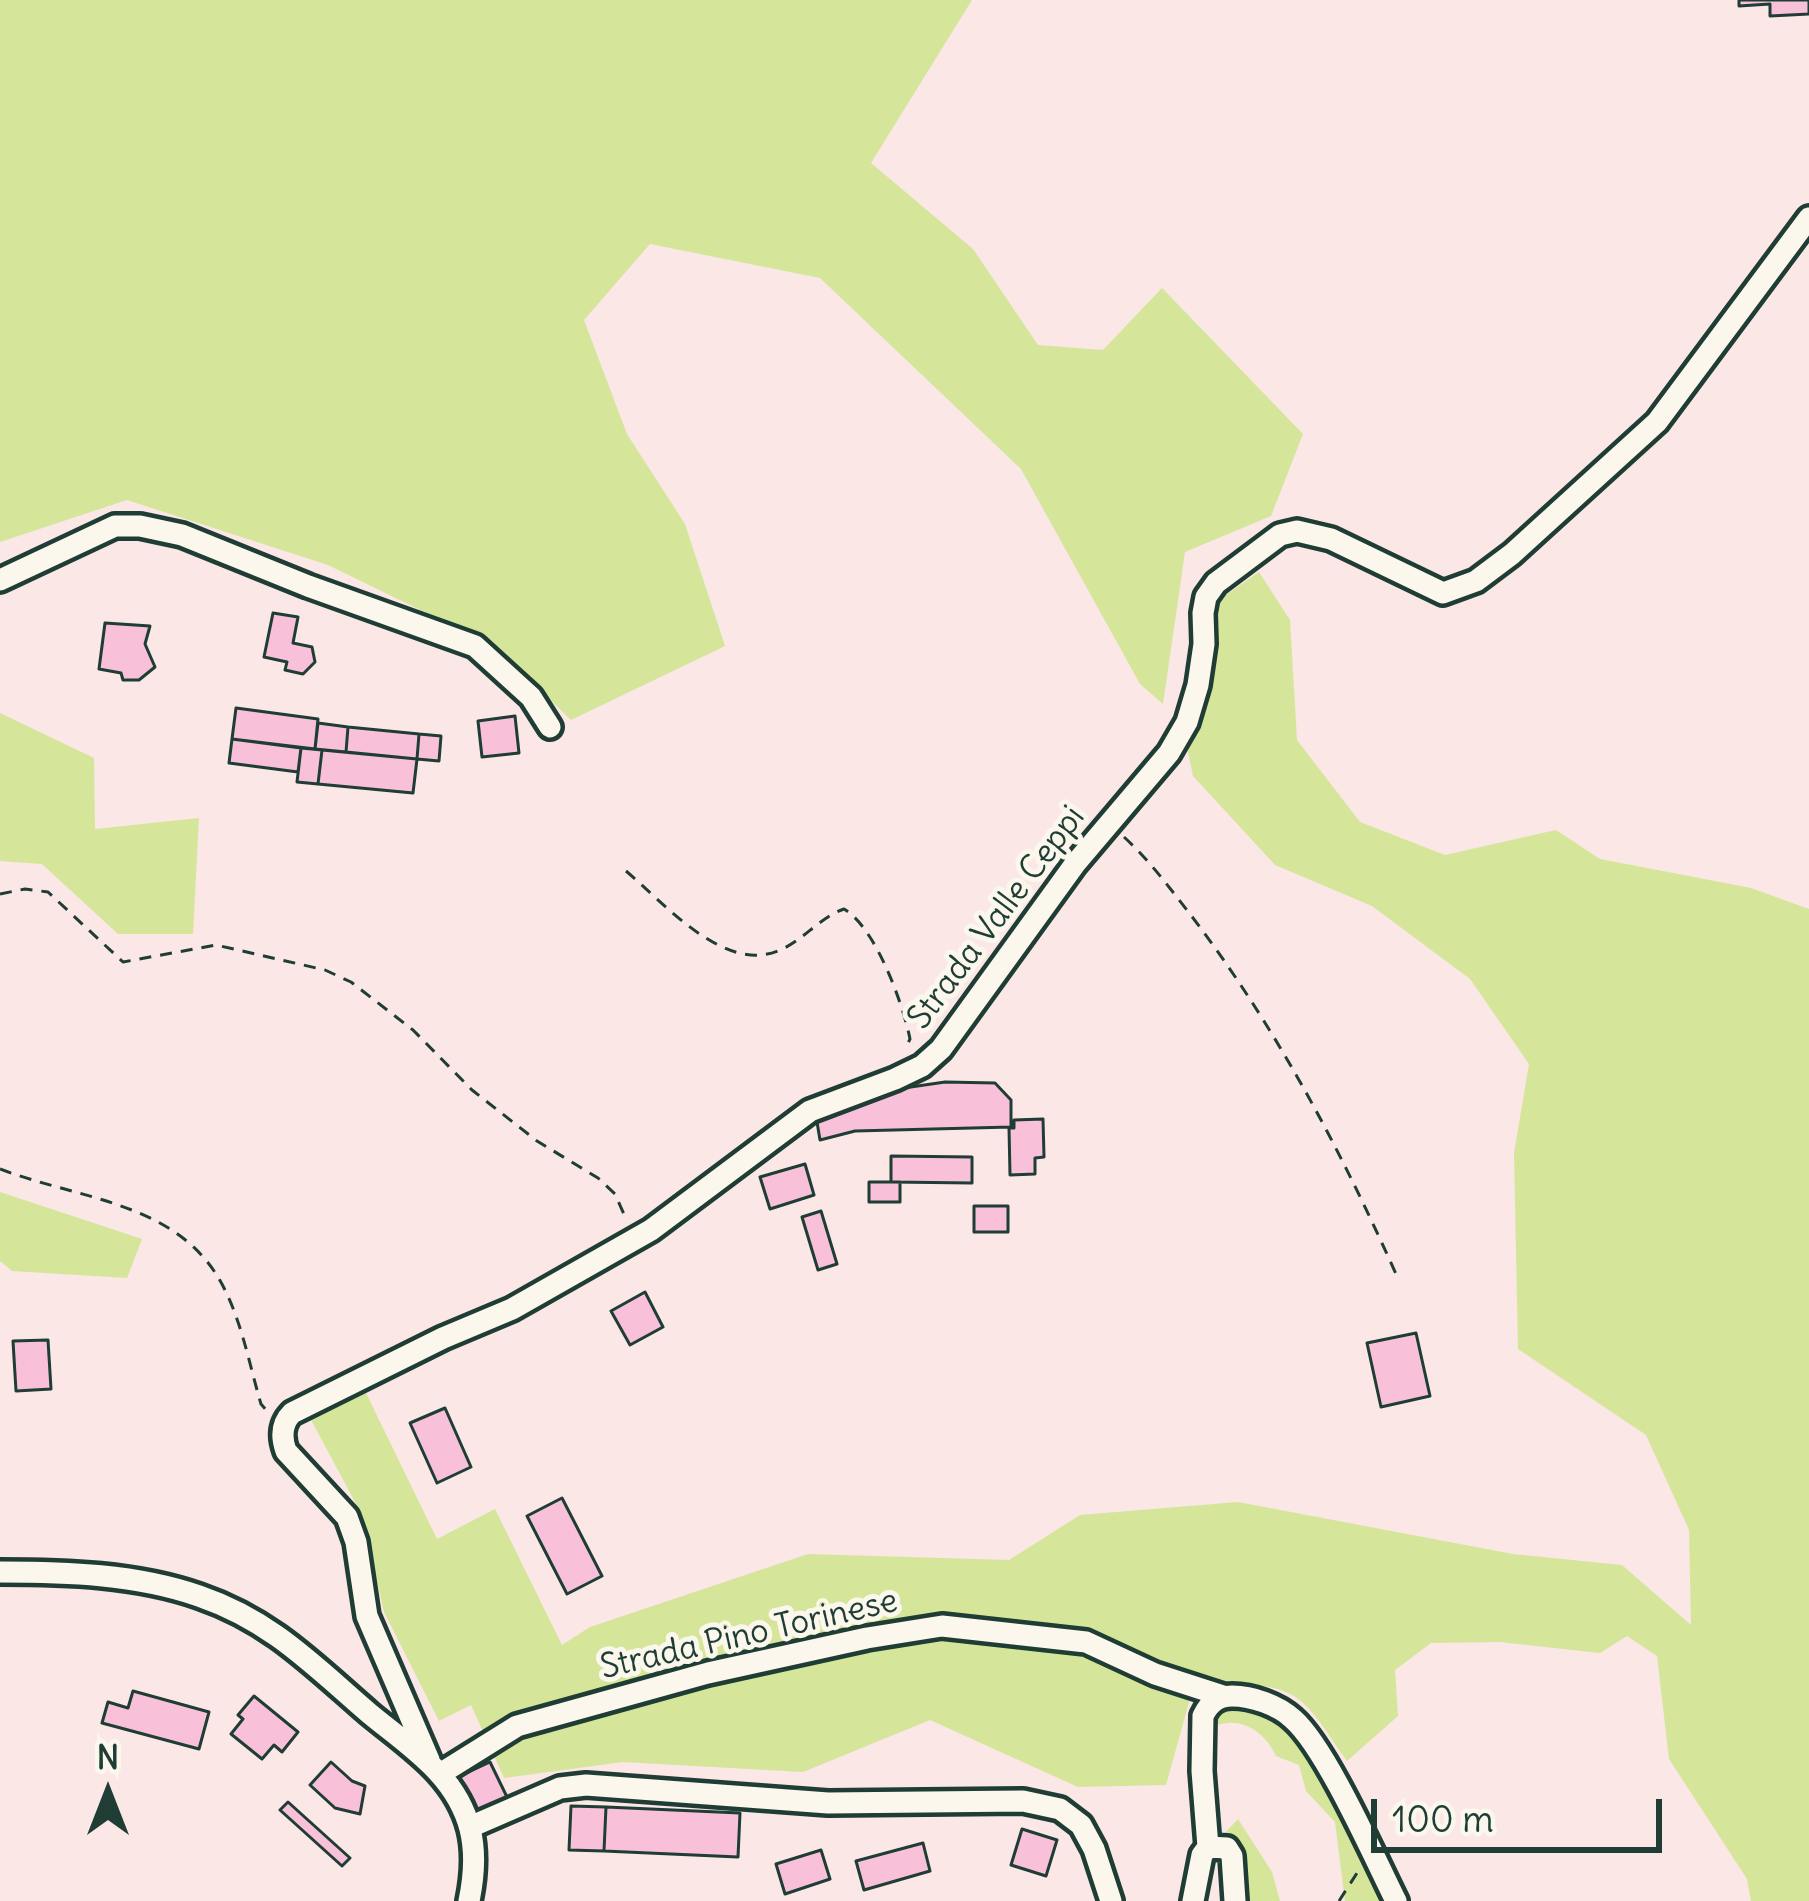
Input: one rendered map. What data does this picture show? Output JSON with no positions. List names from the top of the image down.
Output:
{
  "streets": {
    "street": ["Strada Valle Ceppi", "Strada Pino Torinese"]
  },
  "scale_bar": "100 m",
  "north": "top"
}
